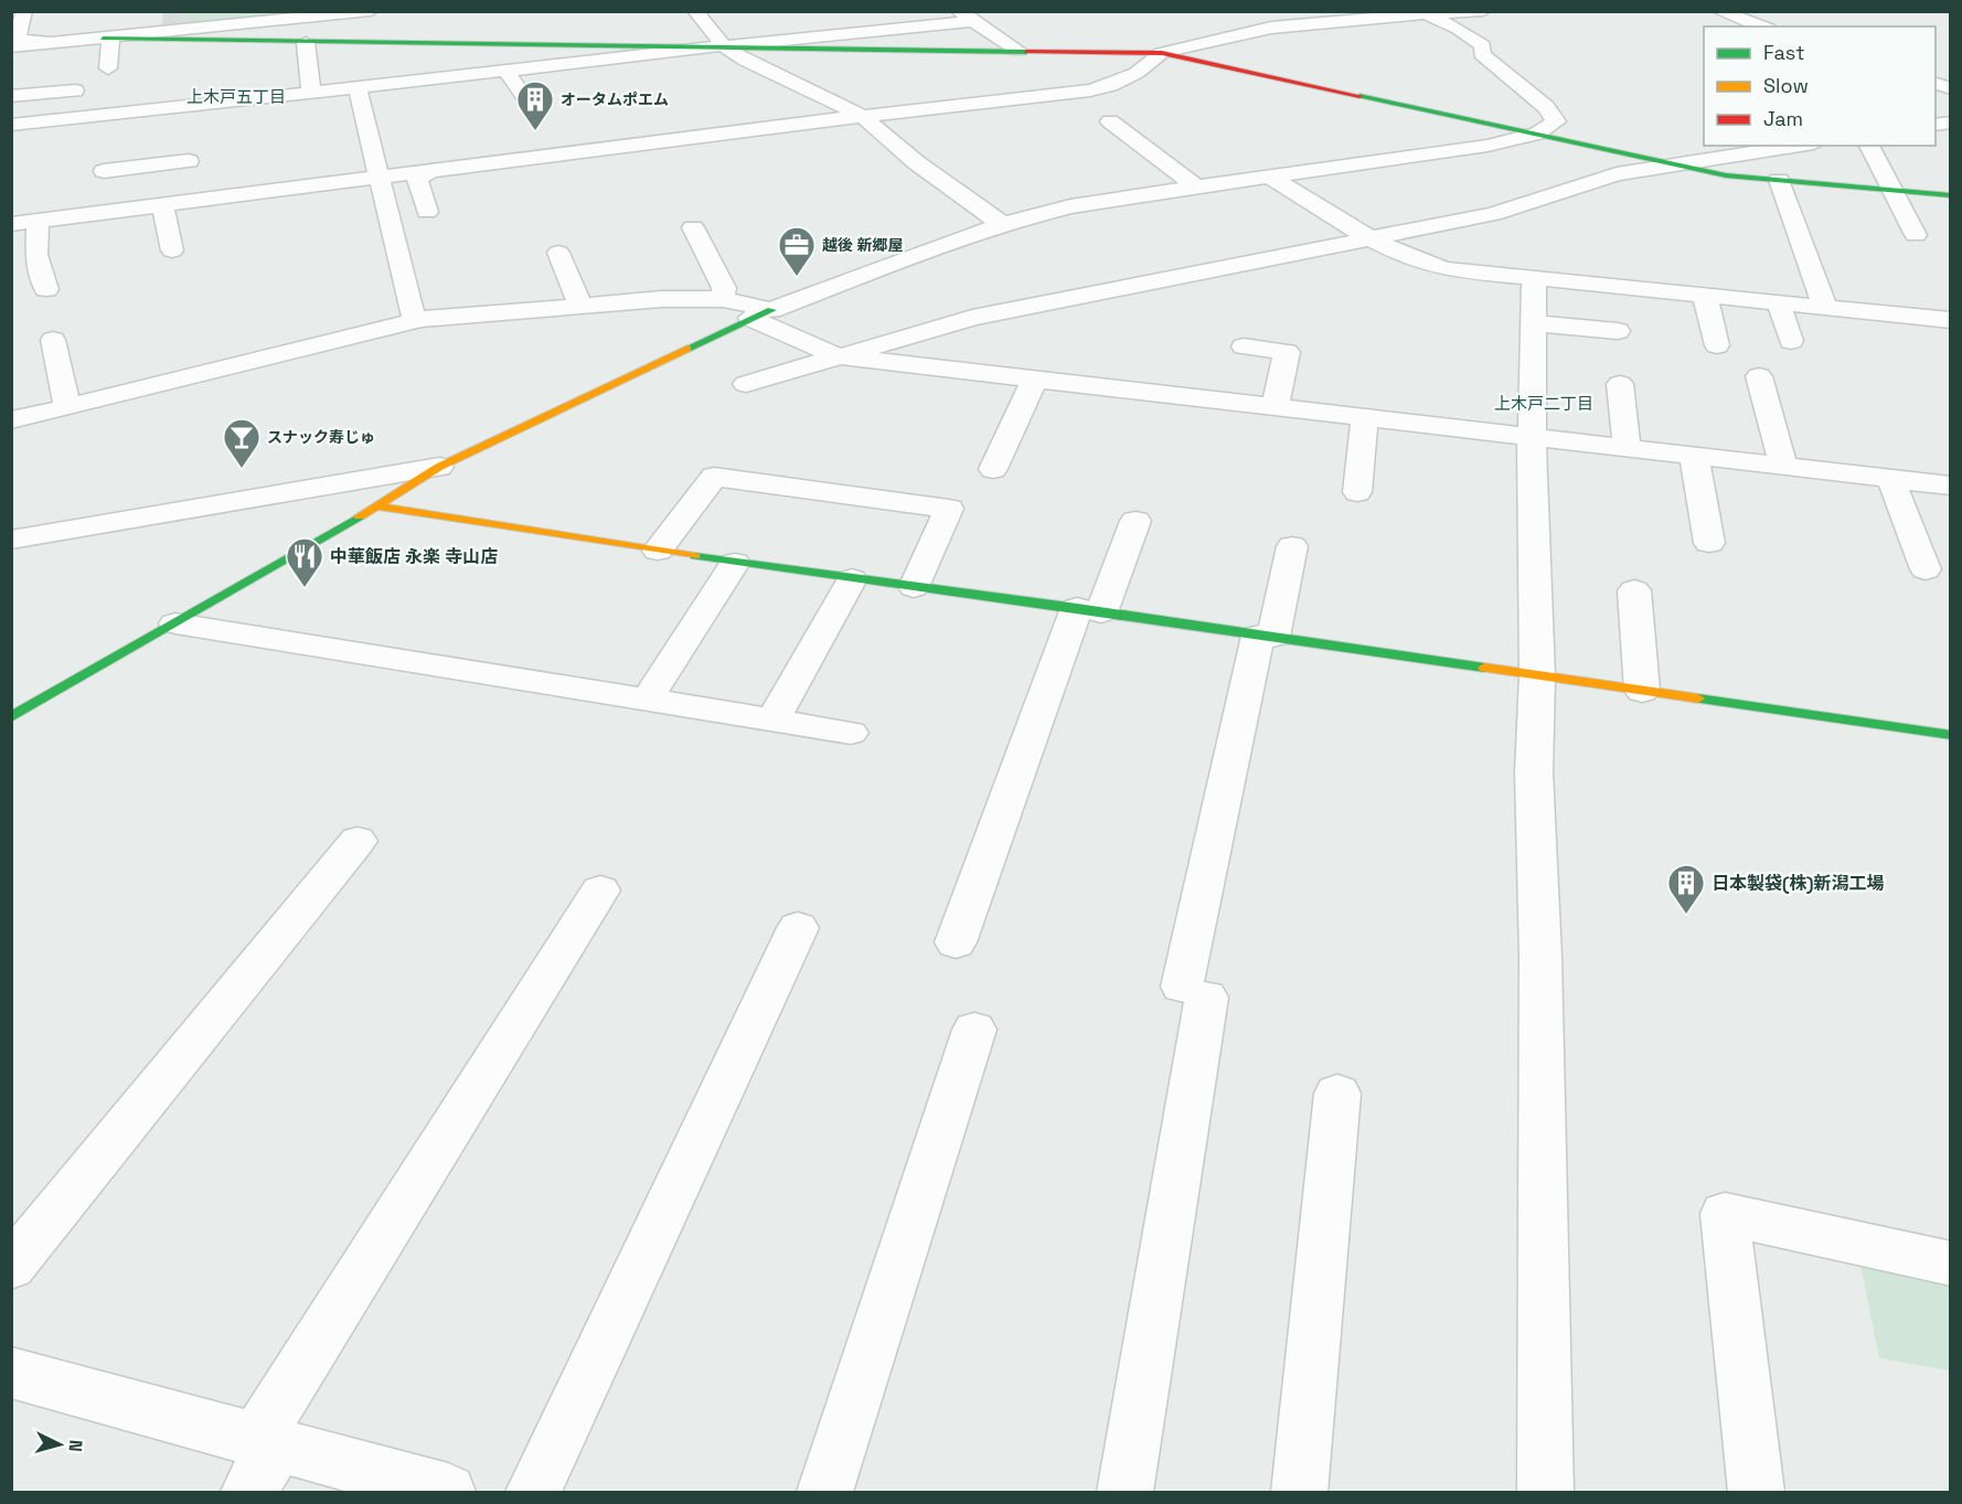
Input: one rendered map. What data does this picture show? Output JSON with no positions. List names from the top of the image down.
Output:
{
  "districts": ["上木戸五丁目", "上木戸二丁目"],
  "places": {
    "building": ["オータムポエム", "日本製袋(株)新潟工場"],
    "office": ["越後 新郷屋"],
    "bar": ["スナック寿じゅ"],
    "restaurant": ["中華飯店 永楽 寺山店"]
  },
  "legend": ["Fast", "Slow", "Jam"],
  "north": "right"
}
